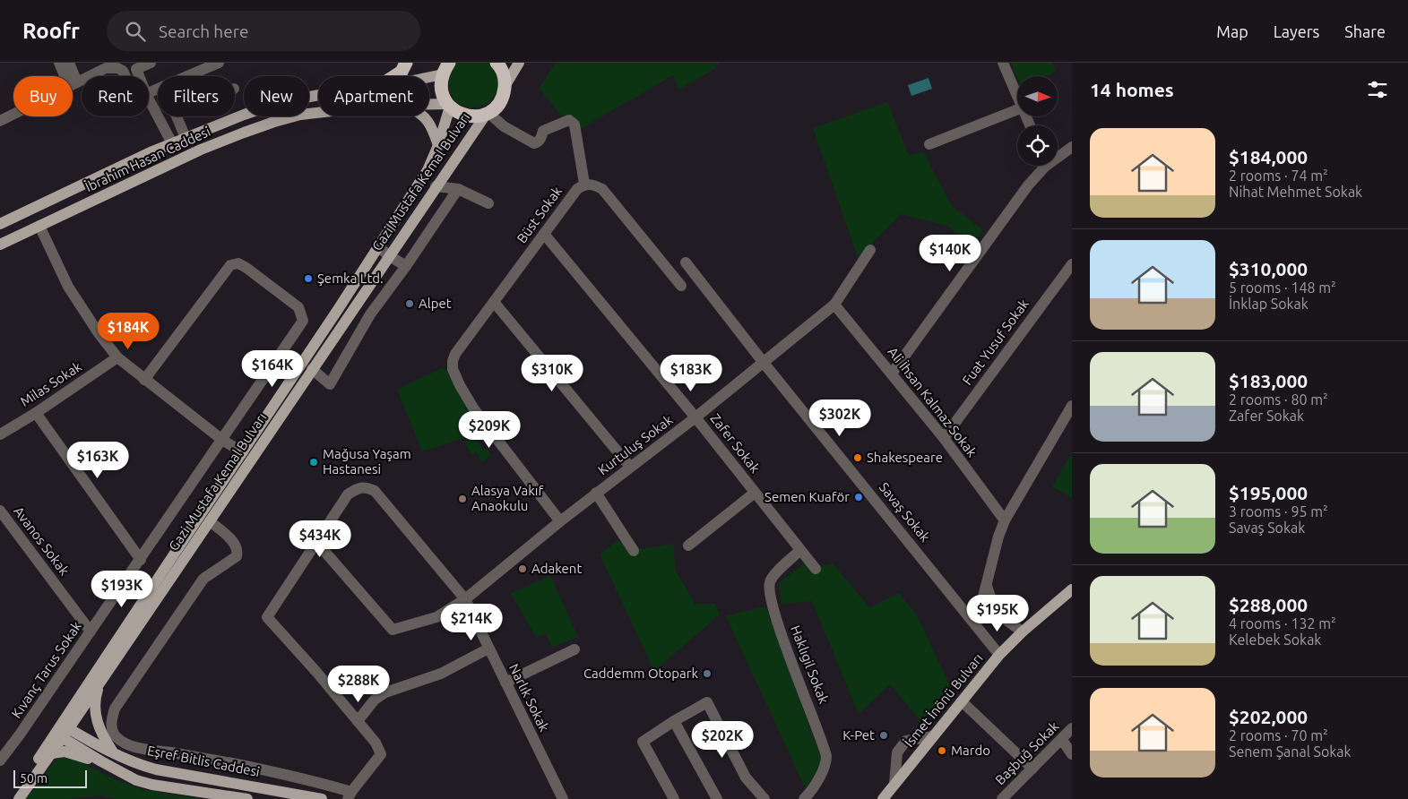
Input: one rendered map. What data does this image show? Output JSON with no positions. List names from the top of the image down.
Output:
{
  "streets": {
    "main road": [
      "İbrahim Hasan Caddesi",
      "Gazi Mustafa Kemal Bulvarı",
      "İsmet İnönü Bulvarı",
      "Eşref Bitlis Caddesi"
    ],
    "street": [
      "Büst Sokak",
      "Fuat Yusuf Sokak",
      "Milas Sokak",
      "Ali İhsan Kalmaz Sokak",
      "Zafer Sokak",
      "Kurtuluş Sokak",
      "Savaş Sokak",
      "Avanos Sokak",
      "Haklıgil Sokak",
      "Kıvanç Tarus Sokak",
      "Narlık Sokak",
      "Başbuğ Sokak"
    ]
  },
  "crossings": [
    ["İbrahim Hasan Caddesi", "Gazi Mustafa Kemal Bulvarı"],
    ["Gazi Mustafa Kemal Bulvarı", "Eşref Bitlis Caddesi"],
    ["Büst Sokak", "Zafer Sokak"],
    ["Büst Sokak", "Kurtuluş Sokak"],
    ["Fuat Yusuf Sokak", "Ali İhsan Kalmaz Sokak"],
    ["Ali İhsan Kalmaz Sokak", "Kurtuluş Sokak"],
    ["Zafer Sokak", "Kurtuluş Sokak"],
    ["Zafer Sokak", "Haklıgil Sokak"],
    ["Kurtuluş Sokak", "Savaş Sokak"],
    ["Kurtuluş Sokak", "Narlık Sokak"],
    ["Savaş Sokak", "İsmet İnönü Bulvarı"],
    ["Avanos Sokak", "Kıvanç Tarus Sokak"]
  ],
  "places": [
    "Şemka Ltd.",
    "Alpet",
    "Shakespeare",
    "Mağusa Yaşam Hastanesi",
    "Semen Kuaför",
    "Alasya Vakıf Anaokulu",
    "Adakent",
    "Caddemm Otopark",
    "K-Pet",
    "Mardo"
  ],
  "scale_bar": "50 m",
  "north": "right",
  "page": {
    "header": "Roofr",
    "search": "Search here",
    "nav": ["Map", "Layers", "Share"],
    "heading": "14 homes",
    "chip": [
      "Buy",
      "Rent",
      "Filters",
      "New",
      "Apartment"
    ],
    "list": [
      {
        "name": "$184,000",
        "note": "2 rooms · 74 m² · Nihat Mehmet Sokak"
      },
      {
        "name": "$310,000",
        "note": "5 rooms · 148 m² · İnklap Sokak"
      },
      {
        "name": "$183,000",
        "note": "2 rooms · 80 m² · Zafer Sokak"
      },
      {
        "name": "$195,000",
        "note": "3 rooms · 95 m² · Savaş Sokak"
      },
      {
        "name": "$288,000",
        "note": "4 rooms · 132 m² · Kelebek Sokak"
      },
      {
        "name": "$202,000",
        "note": "2 rooms · 70 m² · Senem Şanal Sokak"
      }
    ],
    "price": [
      "$140K",
      "$184K",
      "$164K",
      "$310K",
      "$183K",
      "$302K",
      "$209K",
      "$163K",
      "$434K",
      "$193K",
      "$195K",
      "$214K",
      "$288K",
      "$202K"
    ],
    "scale": "50 m"
  }
}
